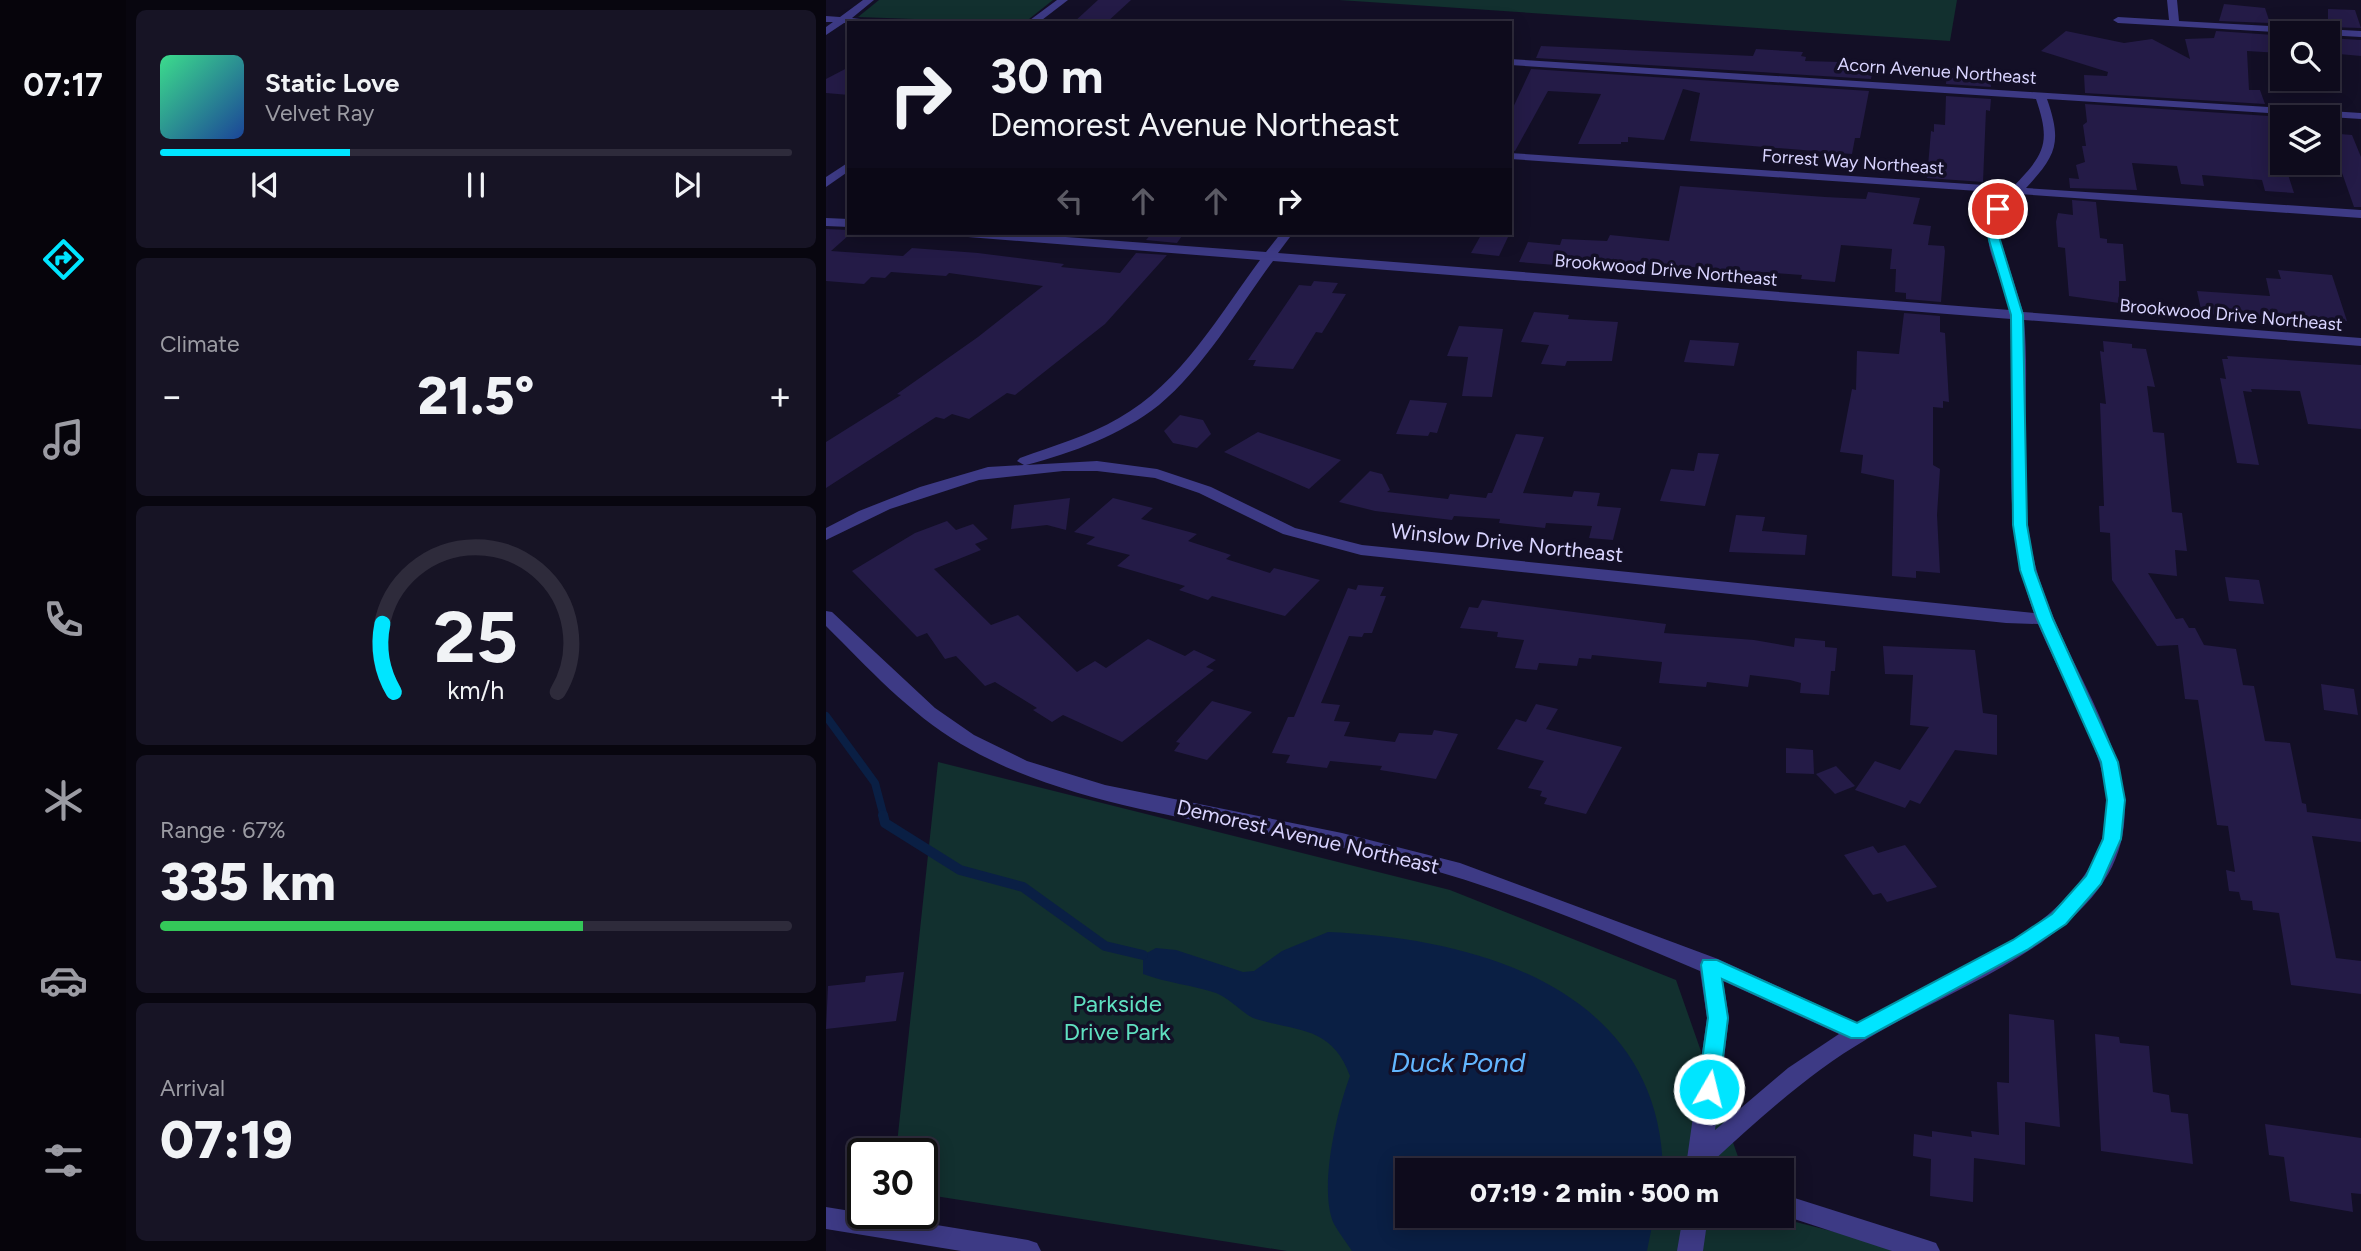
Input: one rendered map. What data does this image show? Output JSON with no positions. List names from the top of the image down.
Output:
{
  "streets": {
    "street": [
      "Acorn Avenue Northeast",
      "Forrest Way Northeast",
      "Brookwood Drive Northeast",
      "Winslow Drive Northeast",
      "Demorest Avenue Northeast"
    ]
  },
  "water": ["Duck Pond"],
  "parks": ["Parkside Drive Park"],
  "page": {
    "tabs": "07:17",
    "turn": ["30 m", "Demorest Avenue Northeast"],
    "song": ["Static Love", "Velvet Ray"],
    "tile": [
      "Climate",
      ["Range · 67%", "335 km"],
      ["Arrival", "07:19"]
    ],
    "heat": ["−", "21.5°", "+"],
    "limit": "30",
    "trip": "07:19 · 2 min · 500 m",
    "gauge": ["25", "km/h"]
  }
}
